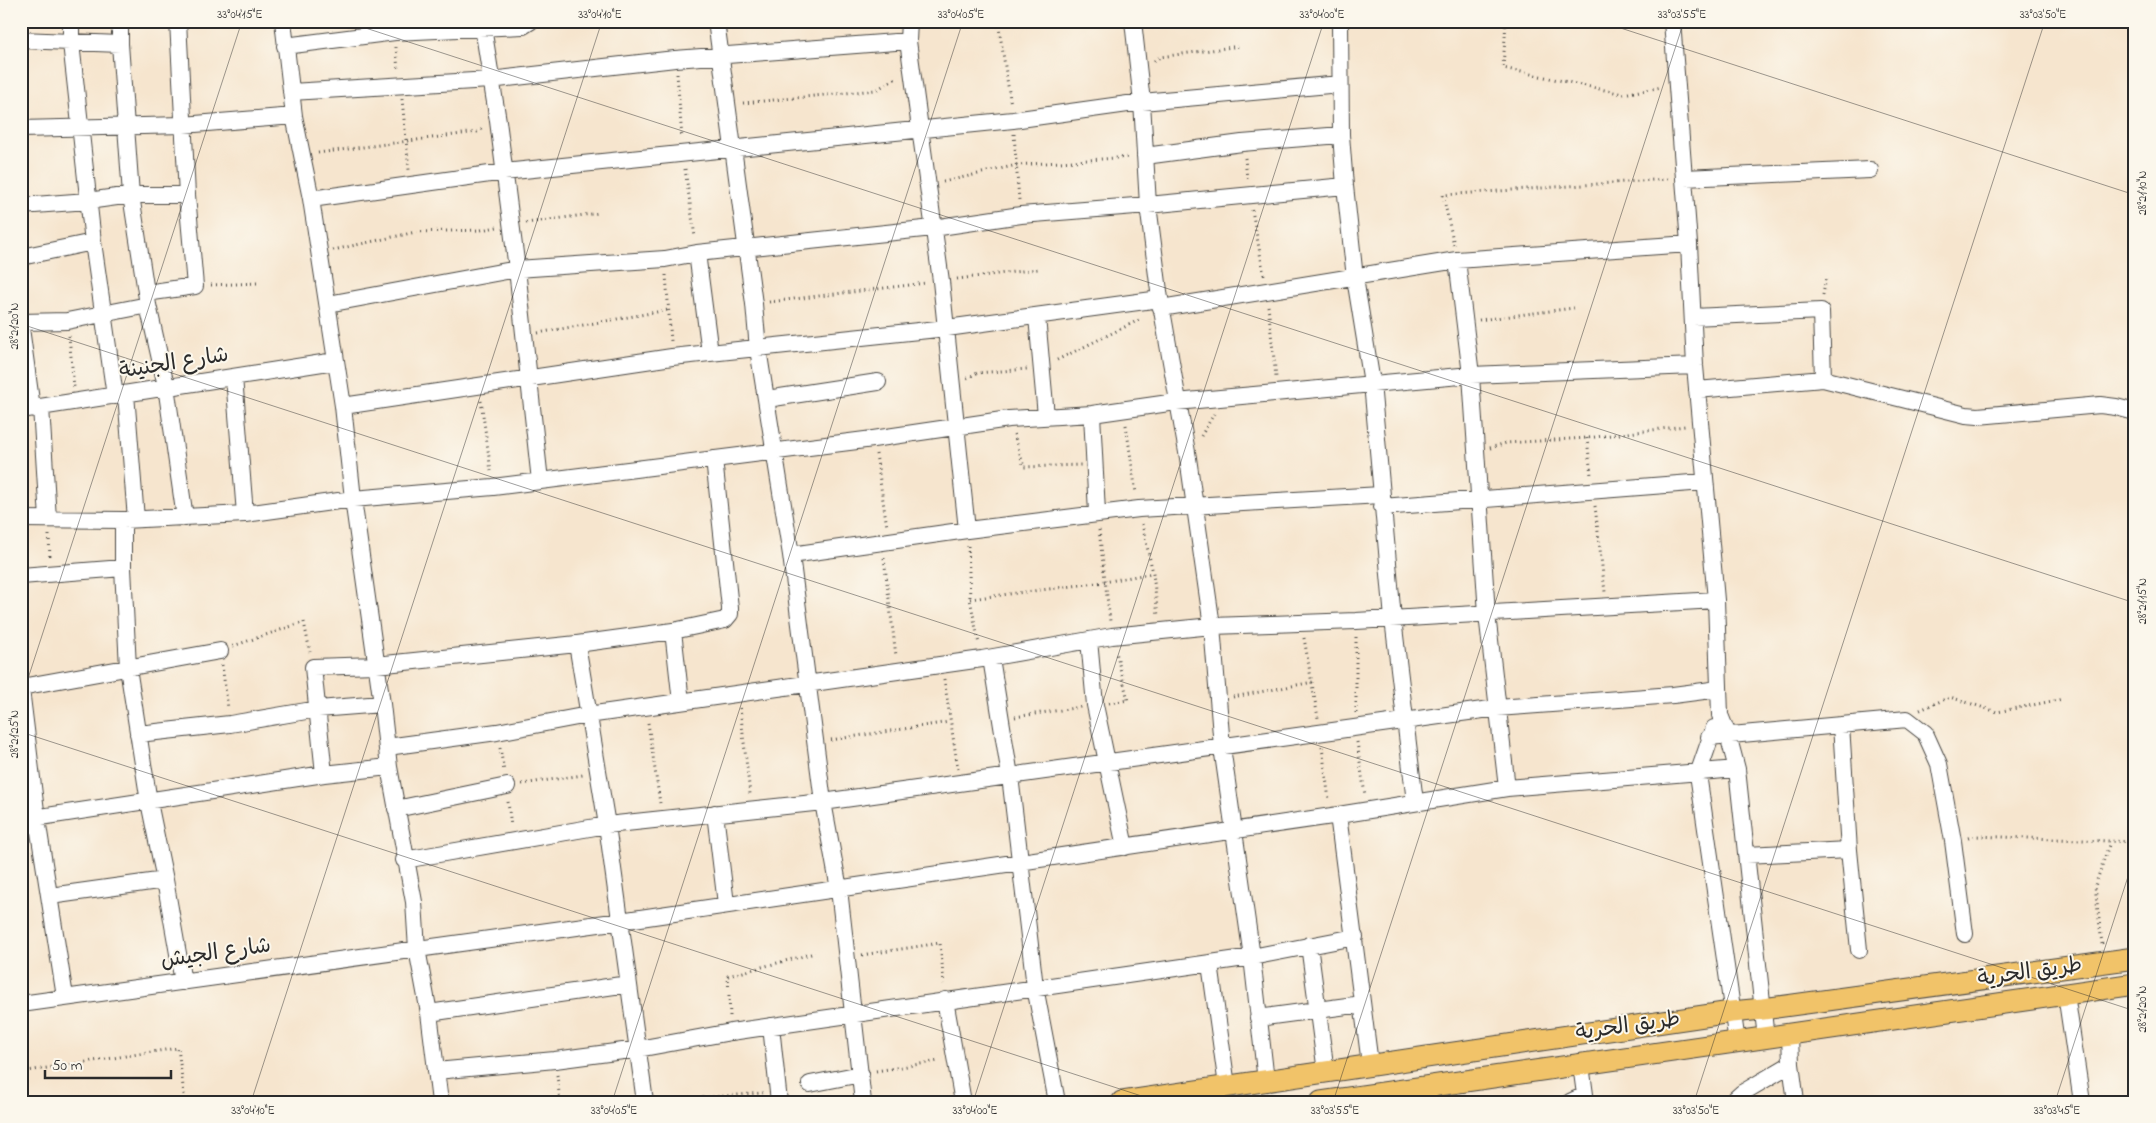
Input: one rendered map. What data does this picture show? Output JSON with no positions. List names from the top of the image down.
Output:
{
  "streets": {
    "main road": ["طريق الحرية"],
    "street": ["شارع الجنينة", "شارع الجيش"]
  },
  "scale_bar": "50 m",
  "coordinates": [
    "33°04'15\"E",
    "33°04'10\"E",
    "33°04'05\"E",
    "33°04'00\"E",
    "33°03'55\"E",
    "33°03'50\"E",
    "28°21'10\"N",
    "28°21'20\"N",
    "28°21'15\"N",
    "28°21'25\"N",
    "33°03'45\"E"
  ]
}
